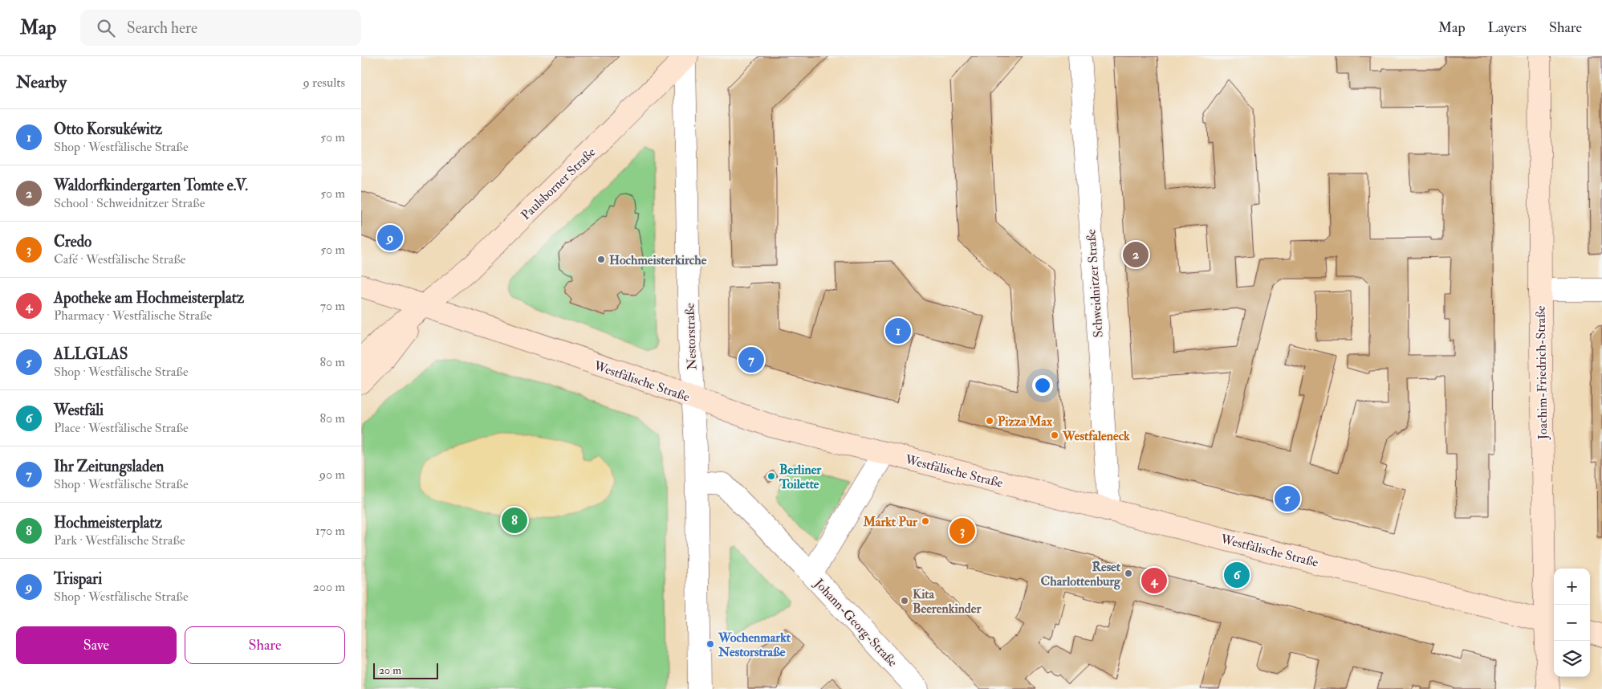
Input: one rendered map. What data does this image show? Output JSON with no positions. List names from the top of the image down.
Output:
{
  "streets": {
    "street": [
      "Paulsborner Straße",
      "Schweidnitzer Straße",
      "Nestorstraße",
      "Joachim-Friedrich-Straße",
      "Westfälische Straße",
      "Johann-Georg-Straße"
    ]
  },
  "crossings": [
    ["Paulsborner Straße", "Nestorstraße"],
    ["Paulsborner Straße", "Westfälische Straße"],
    ["Schweidnitzer Straße", "Westfälische Straße"],
    ["Nestorstraße", "Westfälische Straße"],
    ["Nestorstraße", "Johann-Georg-Straße"],
    ["Joachim-Friedrich-Straße", "Westfälische Straße"],
    ["Westfälische Straße", "Johann-Georg-Straße"]
  ],
  "places": [
    "Hochmeisterkirche",
    "Pizza Max",
    "Westfaleneck",
    "Berliner Toilette",
    "Markt Pur",
    "Reset Charlottenburg",
    "Kita Beerenkinder",
    "Wochenmarkt Nestorstraße"
  ],
  "scale_bar": "20 m",
  "page": {
    "header": "Map",
    "search": "Search here",
    "nav": ["Map", "Layers", "Share"],
    "heading": ["Nearby", "9 results"],
    "list": [
      {
        "mark": "1",
        "name": "Otto Korsukéwitz",
        "note": "Shop · Westfälische Straße",
        "value": "50 m"
      },
      {
        "mark": "2",
        "name": "Waldorfkindergarten Tomte e.V.",
        "note": "School · Schweidnitzer Straße",
        "value": "50 m"
      },
      {
        "mark": "3",
        "name": "Credo",
        "note": "Café · Westfälische Straße",
        "value": "50 m"
      },
      {
        "mark": "4",
        "name": "Apotheke am Hochmeisterplatz",
        "note": "Pharmacy · Westfälische Straße",
        "value": "70 m"
      },
      {
        "mark": "5",
        "name": "ALLGLAS",
        "note": "Shop · Westfälische Straße",
        "value": "80 m"
      },
      {
        "mark": "6",
        "name": "Westfäli",
        "note": "Place · Westfälische Straße",
        "value": "80 m"
      },
      {
        "mark": "7",
        "name": "Ihr Zeitungsladen",
        "note": "Shop · Westfälische Straße",
        "value": "90 m"
      },
      {
        "mark": "8",
        "name": "Hochmeisterplatz",
        "note": "Park · Westfälische Straße",
        "value": "170 m"
      },
      {
        "mark": "9",
        "name": "Trispari",
        "note": "Shop · Westfälische Straße",
        "value": "200 m"
      }
    ],
    "pins": [
      "9",
      "2",
      "1",
      "7",
      "5",
      "8",
      "3",
      "6",
      "4"
    ],
    "map_buttons": ["+", "−"],
    "buttons": ["Save", "Share"],
    "scale": "20 m"
  }
}
